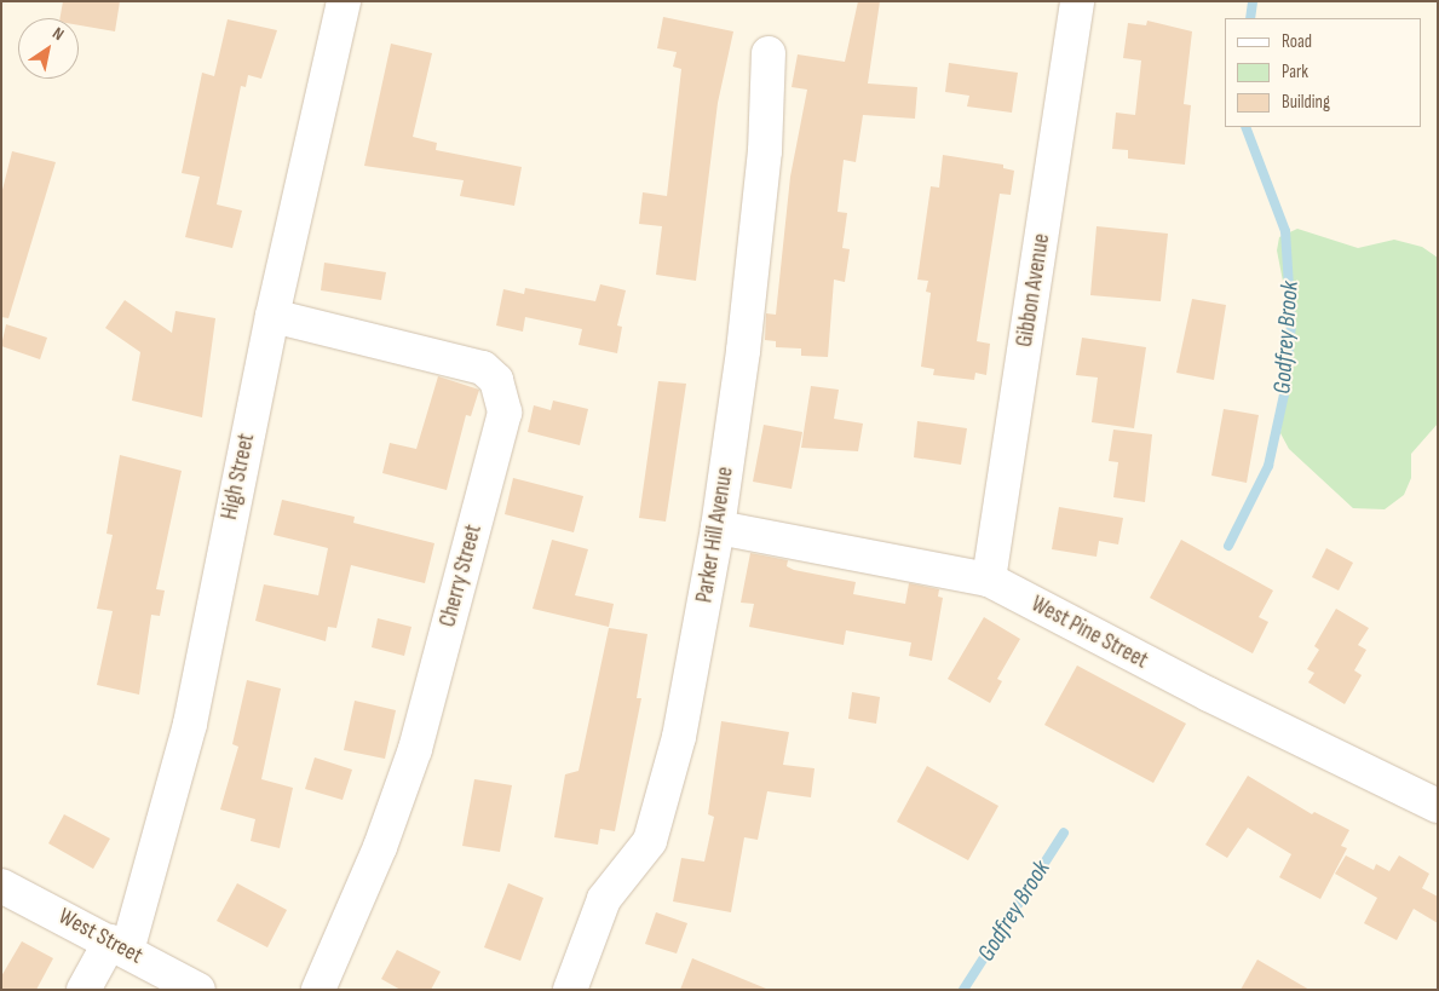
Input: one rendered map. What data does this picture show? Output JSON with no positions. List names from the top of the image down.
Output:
{
  "streets": {
    "street": [
      "Gibbon Avenue",
      "High Street",
      "Parker Hill Avenue",
      "Cherry Street",
      "West Pine Street",
      "West Street"
    ]
  },
  "crossings": [
    ["Gibbon Avenue", "West Pine Street"],
    ["High Street", "Cherry Street"],
    ["High Street", "West Street"],
    ["Parker Hill Avenue", "West Pine Street"]
  ],
  "water": ["Godfrey Brook"],
  "legend": ["Road", "Park", "Building"],
  "north": "top right"
}
